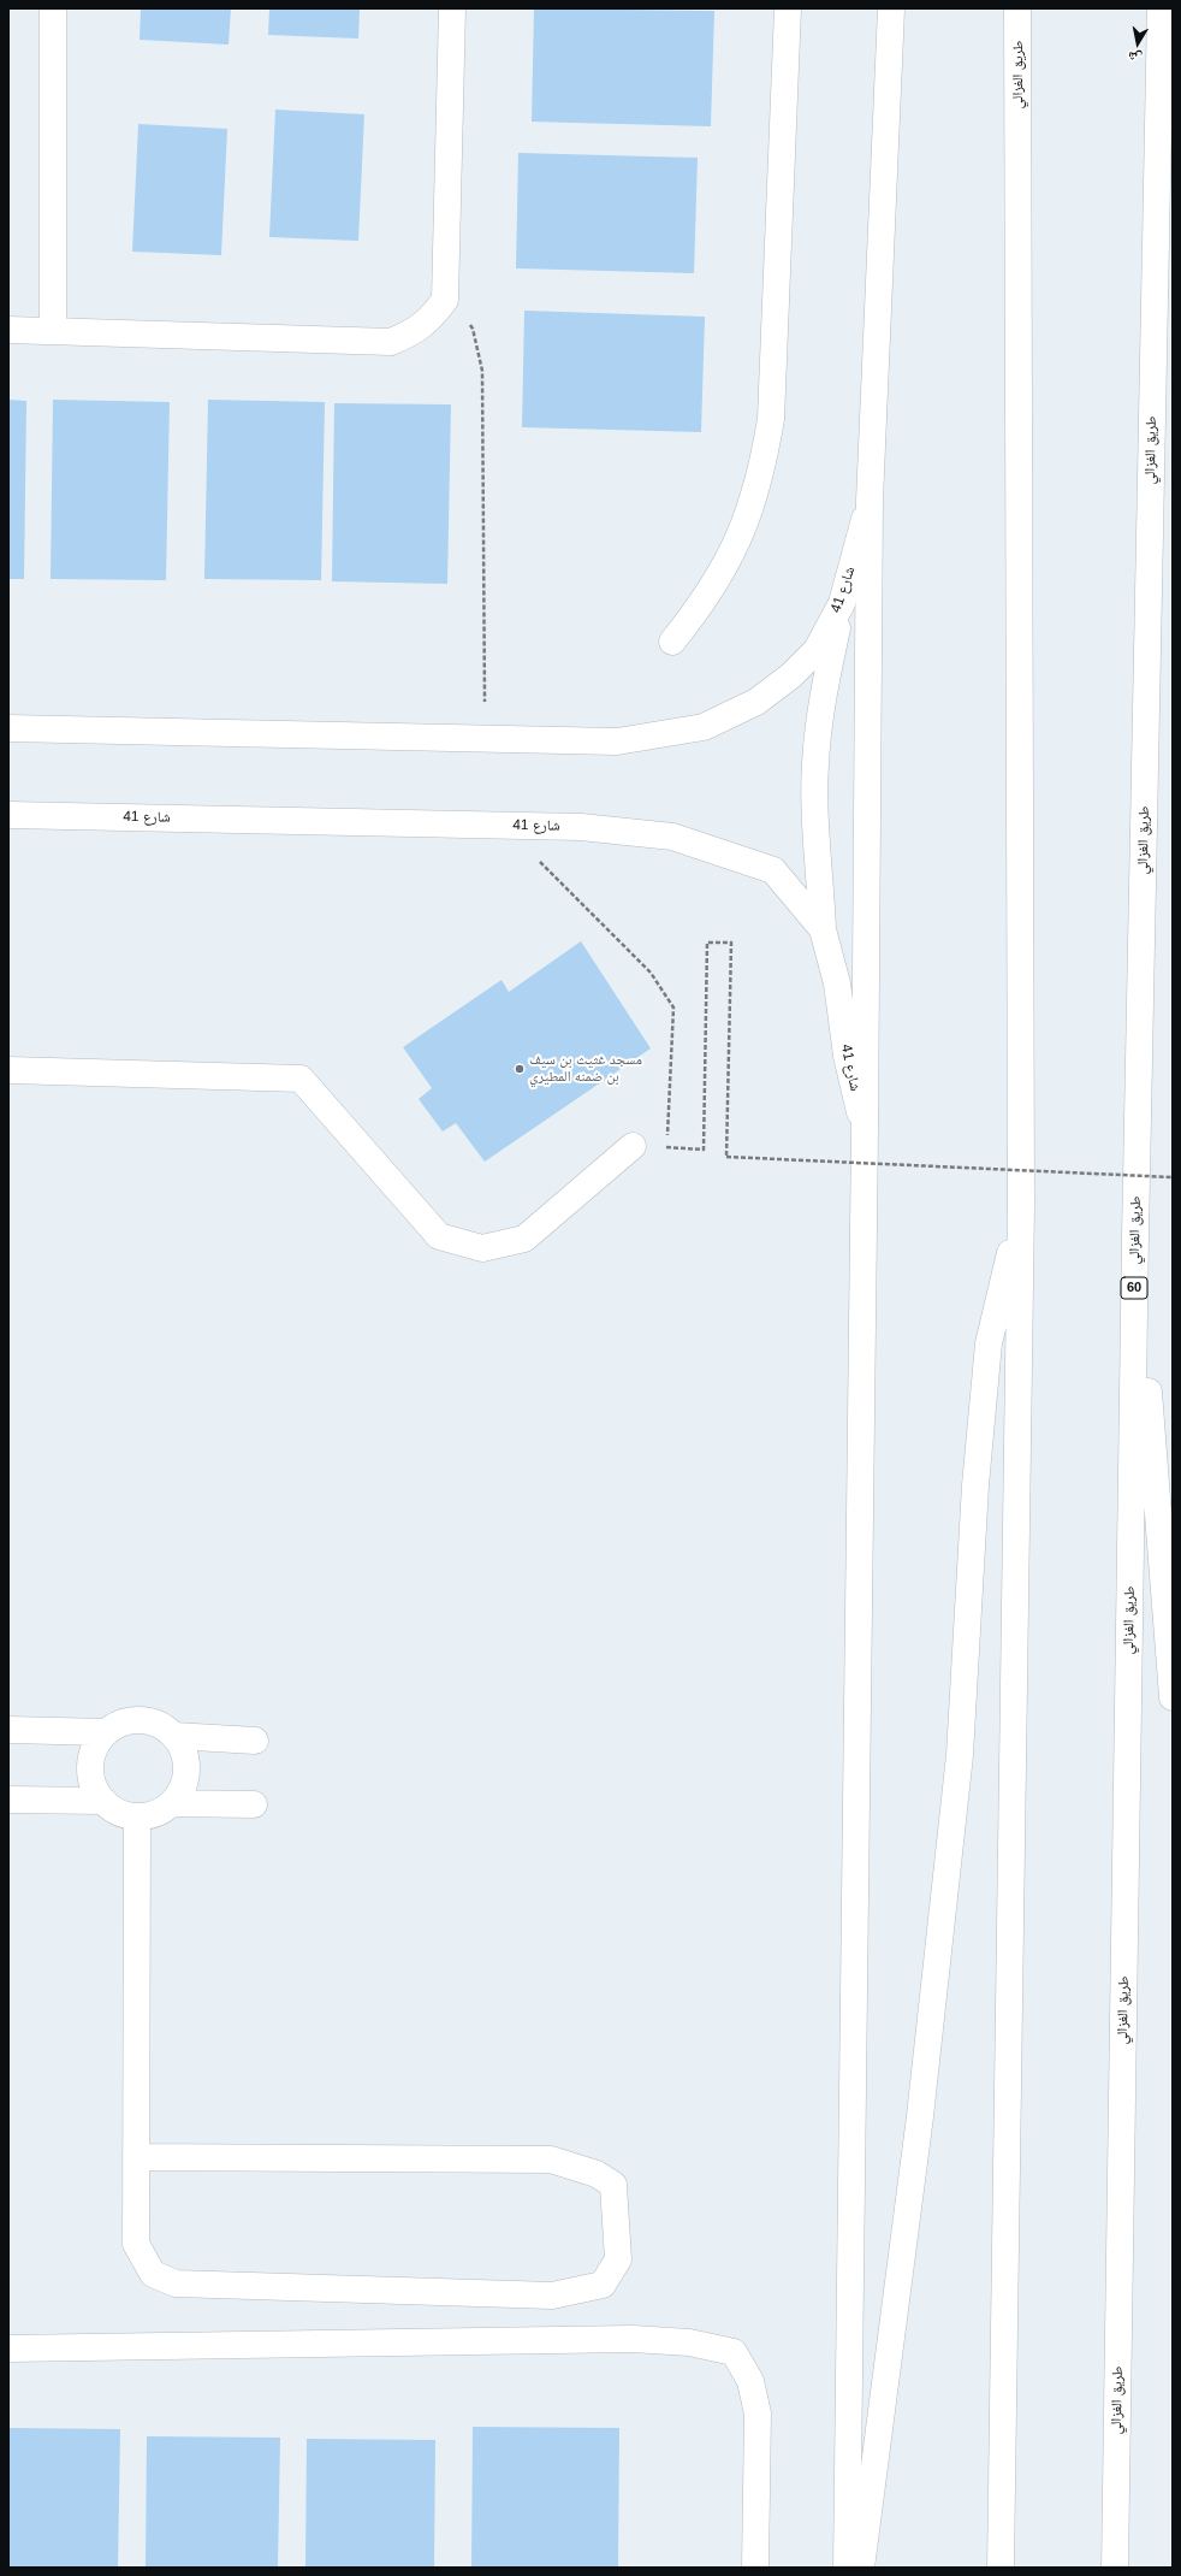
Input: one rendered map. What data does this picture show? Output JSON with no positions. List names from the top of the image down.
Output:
{
  "streets": {
    "main road": ["طريق الغزالي", "شارع 41", "60"]
  },
  "places": ["مسجد غثيث بن سيف بن ضمنه المطيري"],
  "north": "bottom"
}
